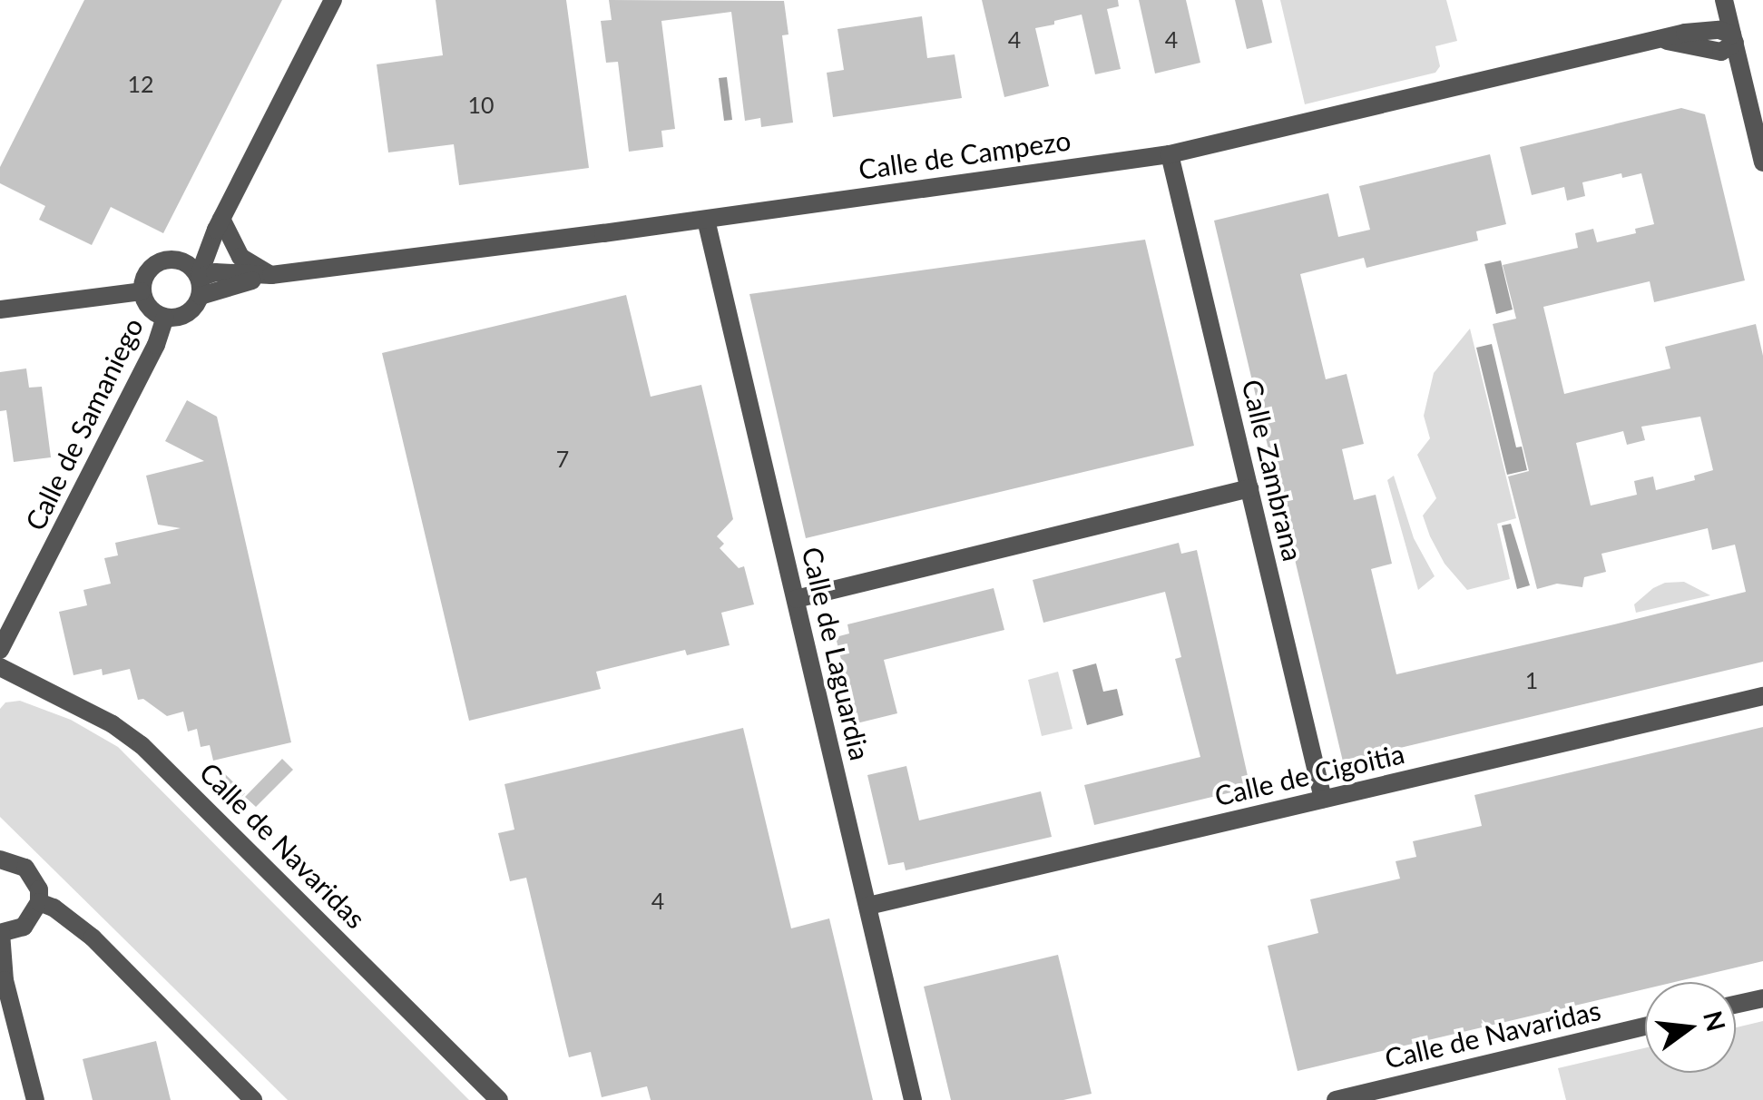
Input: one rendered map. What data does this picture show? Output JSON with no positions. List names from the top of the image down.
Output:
{
  "streets": {
    "street": [
      "Calle de Campezo",
      "Calle de Samaniego",
      "Calle Zambrana",
      "Calle de Laguardia",
      "Calle de Cigoitia",
      "Calle de Navaridas"
    ]
  },
  "crossings": [
    ["Calle de Campezo", "Calle de Samaniego"],
    ["Calle de Campezo", "Calle Zambrana"],
    ["Calle de Campezo", "Calle de Laguardia"],
    ["Calle Zambrana", "Calle de Cigoitia"],
    ["Calle de Laguardia", "Calle de Cigoitia"]
  ],
  "house_numbers": [
    "4",
    "4",
    "12",
    "10",
    "7",
    "1",
    "4"
  ],
  "north": "right"
}
